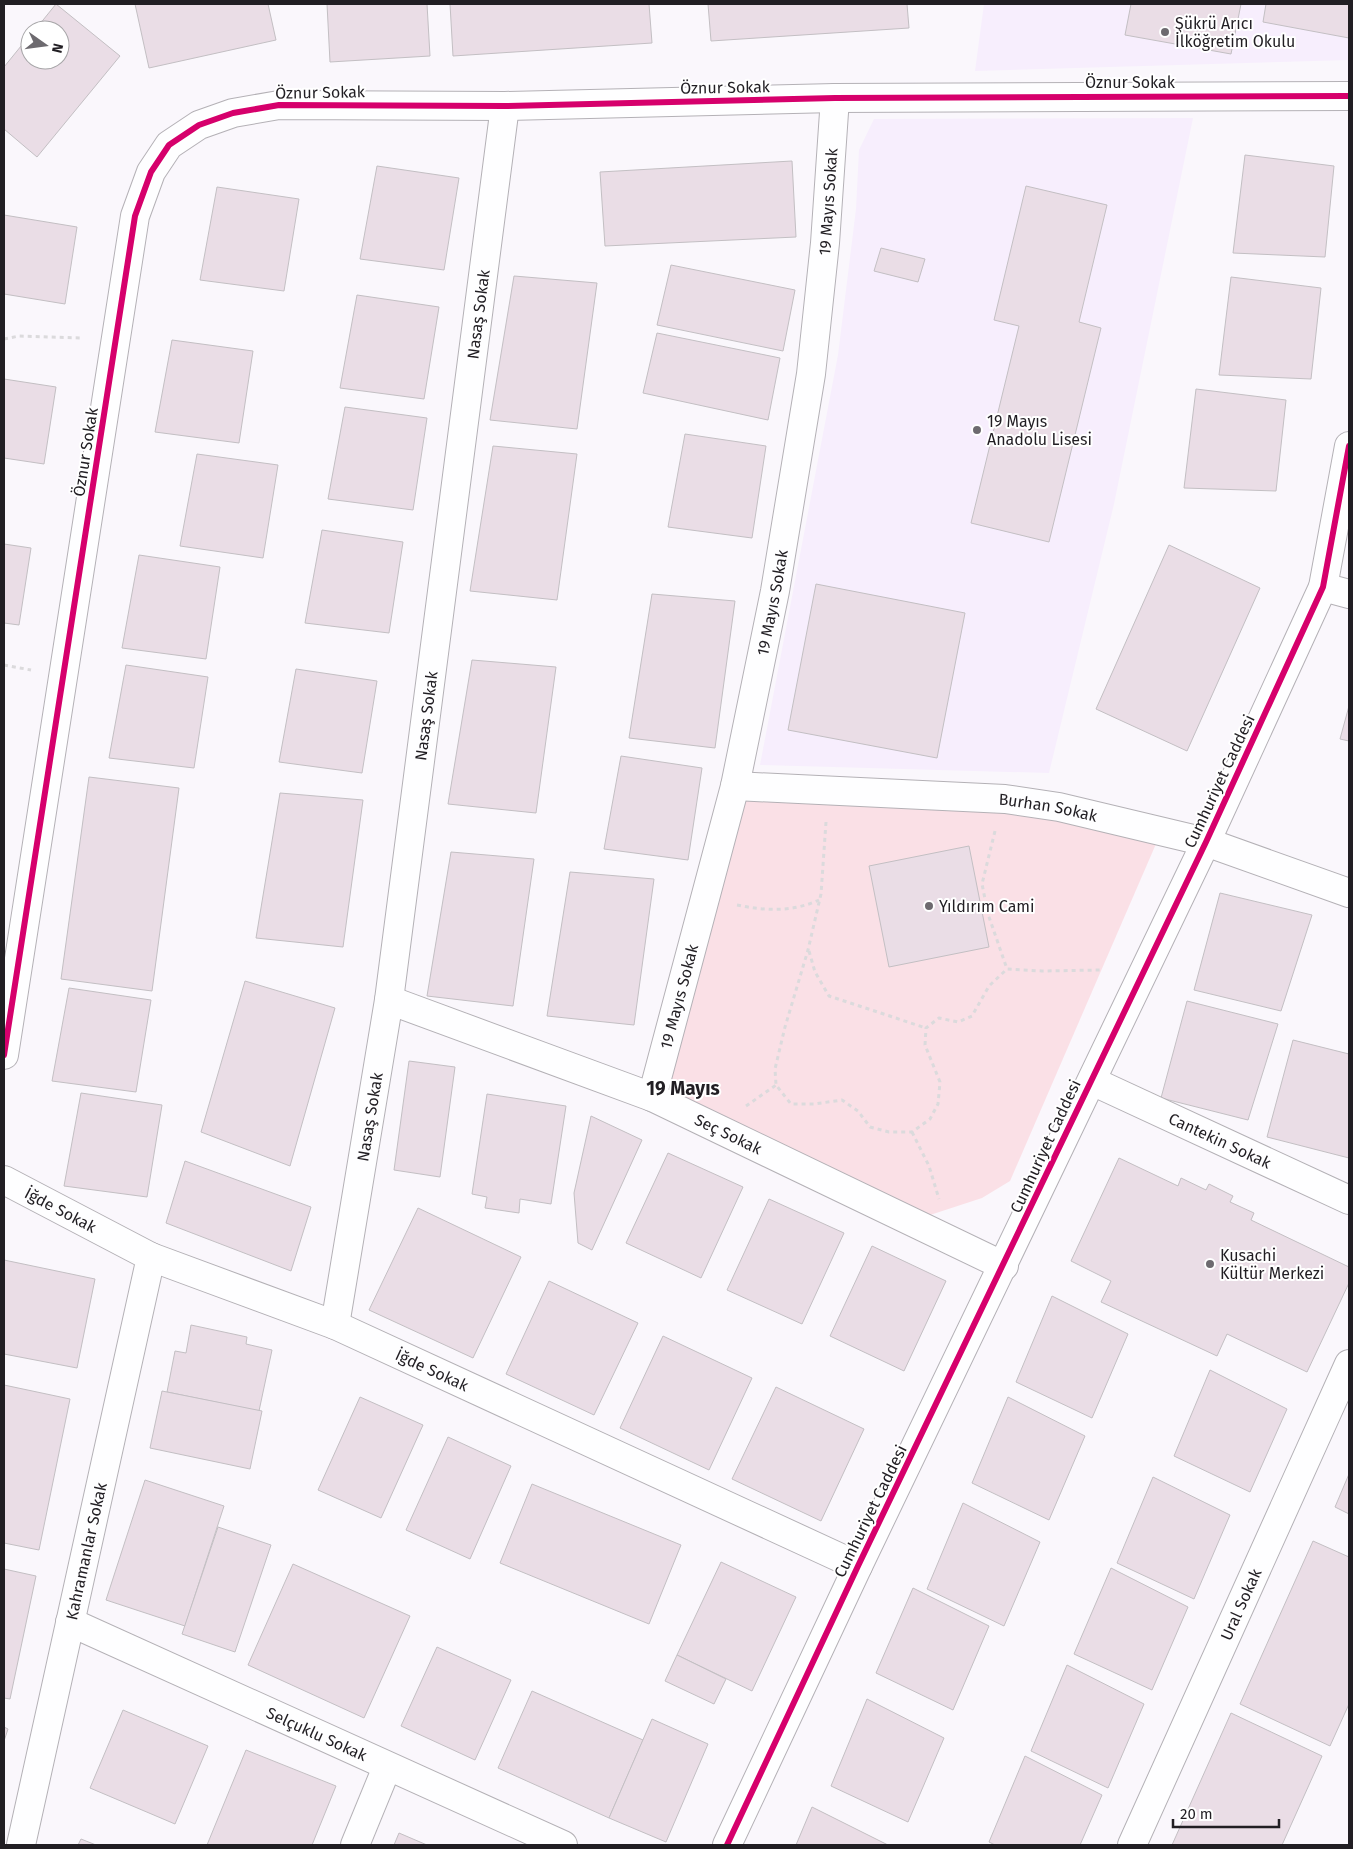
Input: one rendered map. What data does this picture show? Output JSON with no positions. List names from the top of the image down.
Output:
{
  "streets": {
    "street": [
      "Öznur Sokak",
      "19 Mayıs Sokak",
      "Nasaş Sokak",
      "Cumhuriyet Caddesi",
      "Burhan Sokak",
      "Seç Sokak",
      "Cantekin Sokak",
      "İğde Sokak",
      "Kahramanlar Sokak",
      "Ural Sokak",
      "Selçuklu Sokak"
    ]
  },
  "crossings": [
    ["Öznur Sokak", "19 Mayıs Sokak"],
    ["Öznur Sokak", "Nasaş Sokak"],
    ["19 Mayıs Sokak", "Burhan Sokak"],
    ["19 Mayıs Sokak", "Seç Sokak"],
    ["Nasaş Sokak", "Seç Sokak"],
    ["Nasaş Sokak", "İğde Sokak"],
    ["Cumhuriyet Caddesi", "Burhan Sokak"],
    ["Cumhuriyet Caddesi", "Seç Sokak"],
    ["Cumhuriyet Caddesi", "Cantekin Sokak"],
    ["Cumhuriyet Caddesi", "İğde Sokak"],
    ["İğde Sokak", "Kahramanlar Sokak"],
    ["Kahramanlar Sokak", "Selçuklu Sokak"]
  ],
  "districts": ["19 Mayıs"],
  "places": [
    "Şükrü Arıcı İlköğretim Okulu",
    "19 Mayıs Anadolu Lisesi",
    "Yıldırım Cami",
    "Kusachi Kültür Merkezi"
  ],
  "scale_bar": "20 m",
  "north": "right"
}
